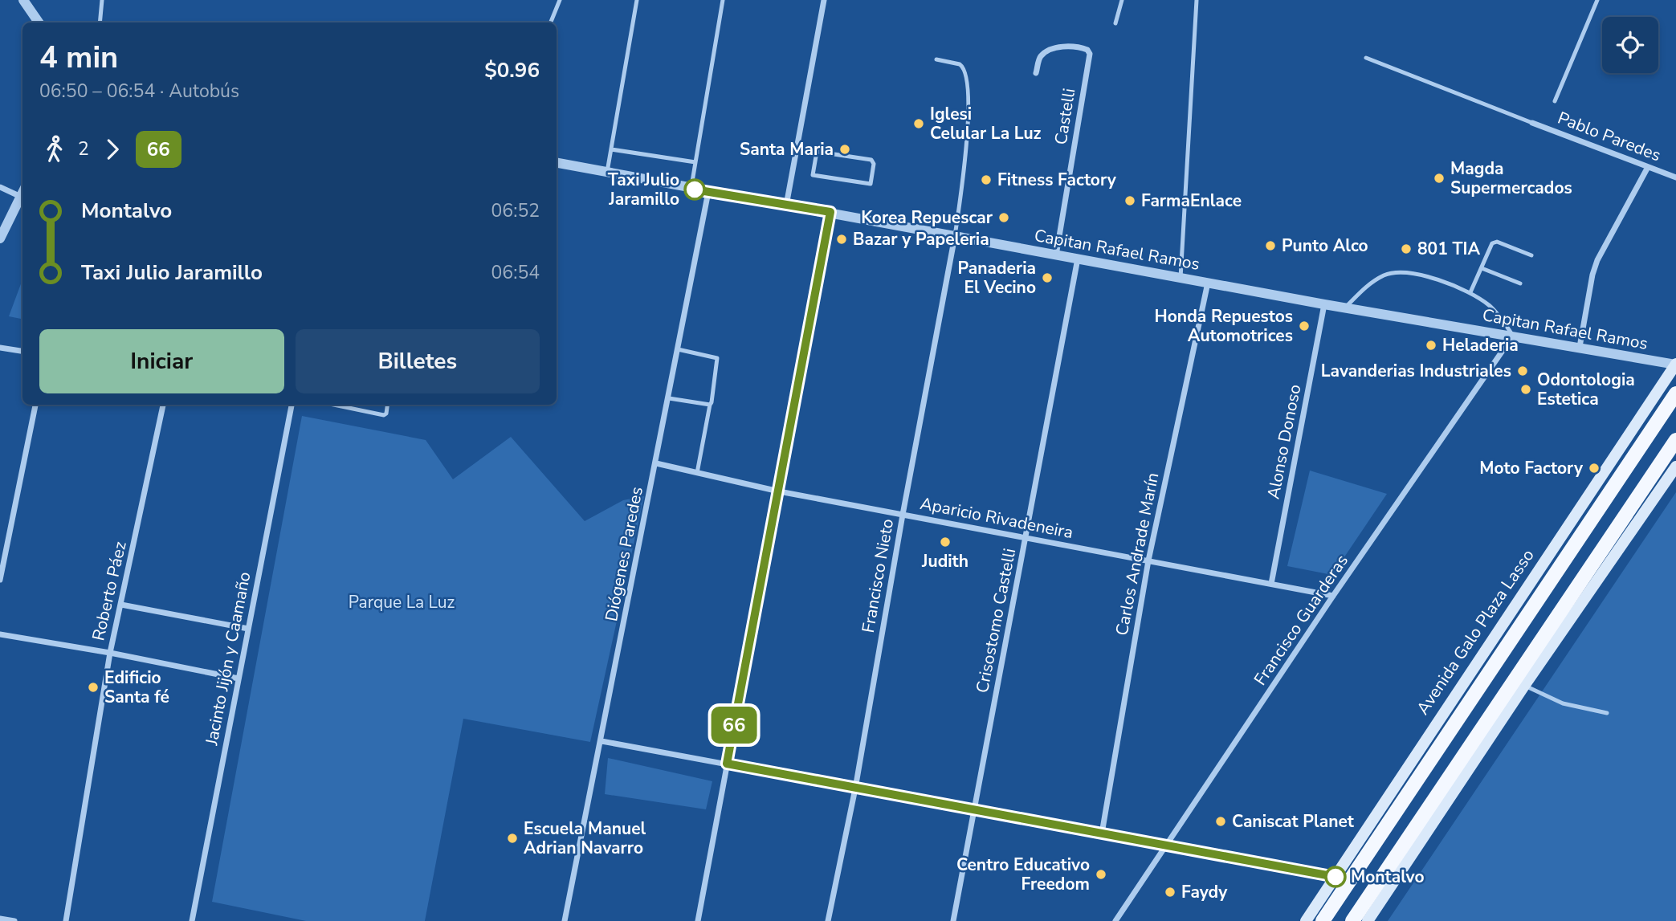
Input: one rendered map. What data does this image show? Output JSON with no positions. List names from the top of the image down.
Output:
{
  "streets": {
    "main road": ["Avenida Galo Plaza Lasso"],
    "street": [
      "Castelli",
      "Pablo Paredes",
      "Capitan Rafael Ramos",
      "Alonso Donoso",
      "Aparicio Rivadeneira",
      "Diógenes Paredes",
      "Carlos Andrade Marín",
      "Francisco Nieto",
      "Roberto Páez",
      "Francisco Guarderas",
      "Crisostomo Castelli",
      "Jacinto Jijón y Caamaño"
    ]
  },
  "crossings": [
    ["Castelli", "Capitan Rafael Ramos"],
    ["Capitan Rafael Ramos", "Alonso Donoso"],
    ["Capitan Rafael Ramos", "Diógenes Paredes"],
    ["Capitan Rafael Ramos", "Carlos Andrade Marín"],
    ["Capitan Rafael Ramos", "Francisco Nieto"],
    ["Capitan Rafael Ramos", "Francisco Guarderas"],
    ["Capitan Rafael Ramos", "Crisostomo Castelli"],
    ["Capitan Rafael Ramos", "Avenida Galo Plaza Lasso"],
    ["Alonso Donoso", "Aparicio Rivadeneira"],
    ["Aparicio Rivadeneira", "Diógenes Paredes"],
    ["Aparicio Rivadeneira", "Carlos Andrade Marín"],
    ["Aparicio Rivadeneira", "Francisco Nieto"],
    ["Aparicio Rivadeneira", "Francisco Guarderas"],
    ["Aparicio Rivadeneira", "Crisostomo Castelli"]
  ],
  "parks": ["Parque La Luz"],
  "places": [
    "Iglesi Celular La Luz",
    "Santa Maria",
    "Magda Supermercados",
    "Fitness Factory",
    "Taxi Julio Jaramillo",
    "FarmaEnlace",
    "Korea Repuescar",
    "Bazar y Papeleria",
    "Punto Alco",
    "801 TIA",
    "Panaderia El Vecino",
    "Honda Repuestos Automotrices",
    "Heladeria",
    "Lavanderias Industriales",
    "Odontologia Estetica",
    "Moto Factory",
    "Judith",
    "Edificio Santa fé",
    "Caniscat Planet",
    "Escuela Manuel Adrian Navarro",
    "Centro Educativo Freedom",
    "Montalvo",
    "Faydy"
  ],
  "lines": ["bus line 66"],
  "page": {
    "on_map": "66",
    "heading": ["4 min", "06:50 – 06:54 · Autobús", "$0.96"],
    "legs": ["2", "66"],
    "list": [
      {
        "name": "Montalvo",
        "value": "06:52"
      },
      {
        "name": "Taxi Julio Jaramillo",
        "value": "06:54"
      }
    ],
    "buttons": ["Iniciar", "Billetes"]
  }
}
